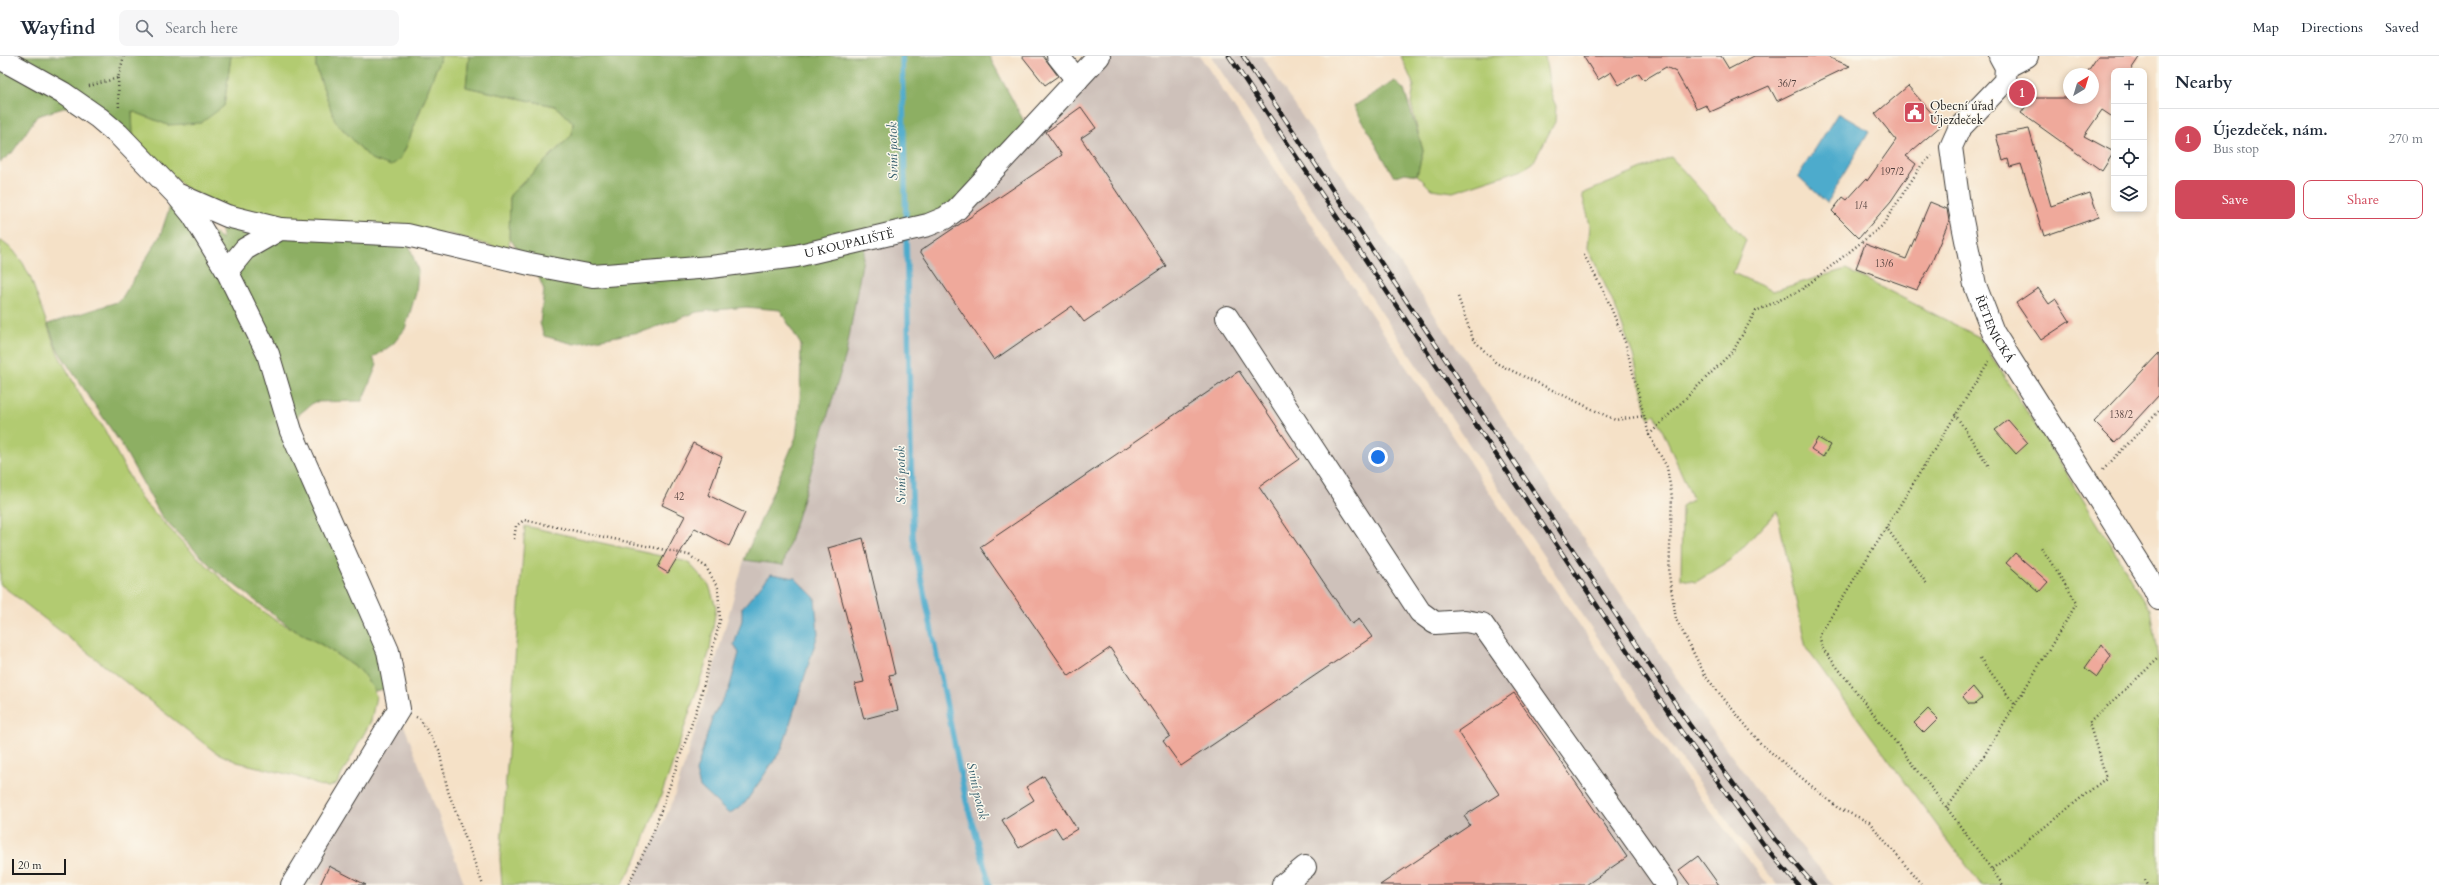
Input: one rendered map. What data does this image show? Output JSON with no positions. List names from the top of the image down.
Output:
{
  "streets": {
    "street": ["U KOUPALIŠTĚ", "ŘETENICKÁ"]
  },
  "water": ["Sviní potok"],
  "places": {
    "public building": ["Obecní úřad Újezdeček"]
  },
  "house_numbers": [
    "36/7",
    "197/2",
    "1/4",
    "13/6",
    "138/2",
    "42"
  ],
  "scale_bar": "20 m",
  "north": "top right",
  "page": {
    "header": "Wayfind",
    "search": "Search here",
    "nav": ["Map", "Directions", "Saved"],
    "heading": "Nearby",
    "map_buttons": ["+", "−"],
    "pins": "1",
    "list": [
      {
        "mark": "1",
        "name": "Újezdeček, nám.",
        "note": "Bus stop",
        "value": "270 m"
      }
    ],
    "buttons": ["Save", "Share"],
    "scale": "20 m"
  }
}
